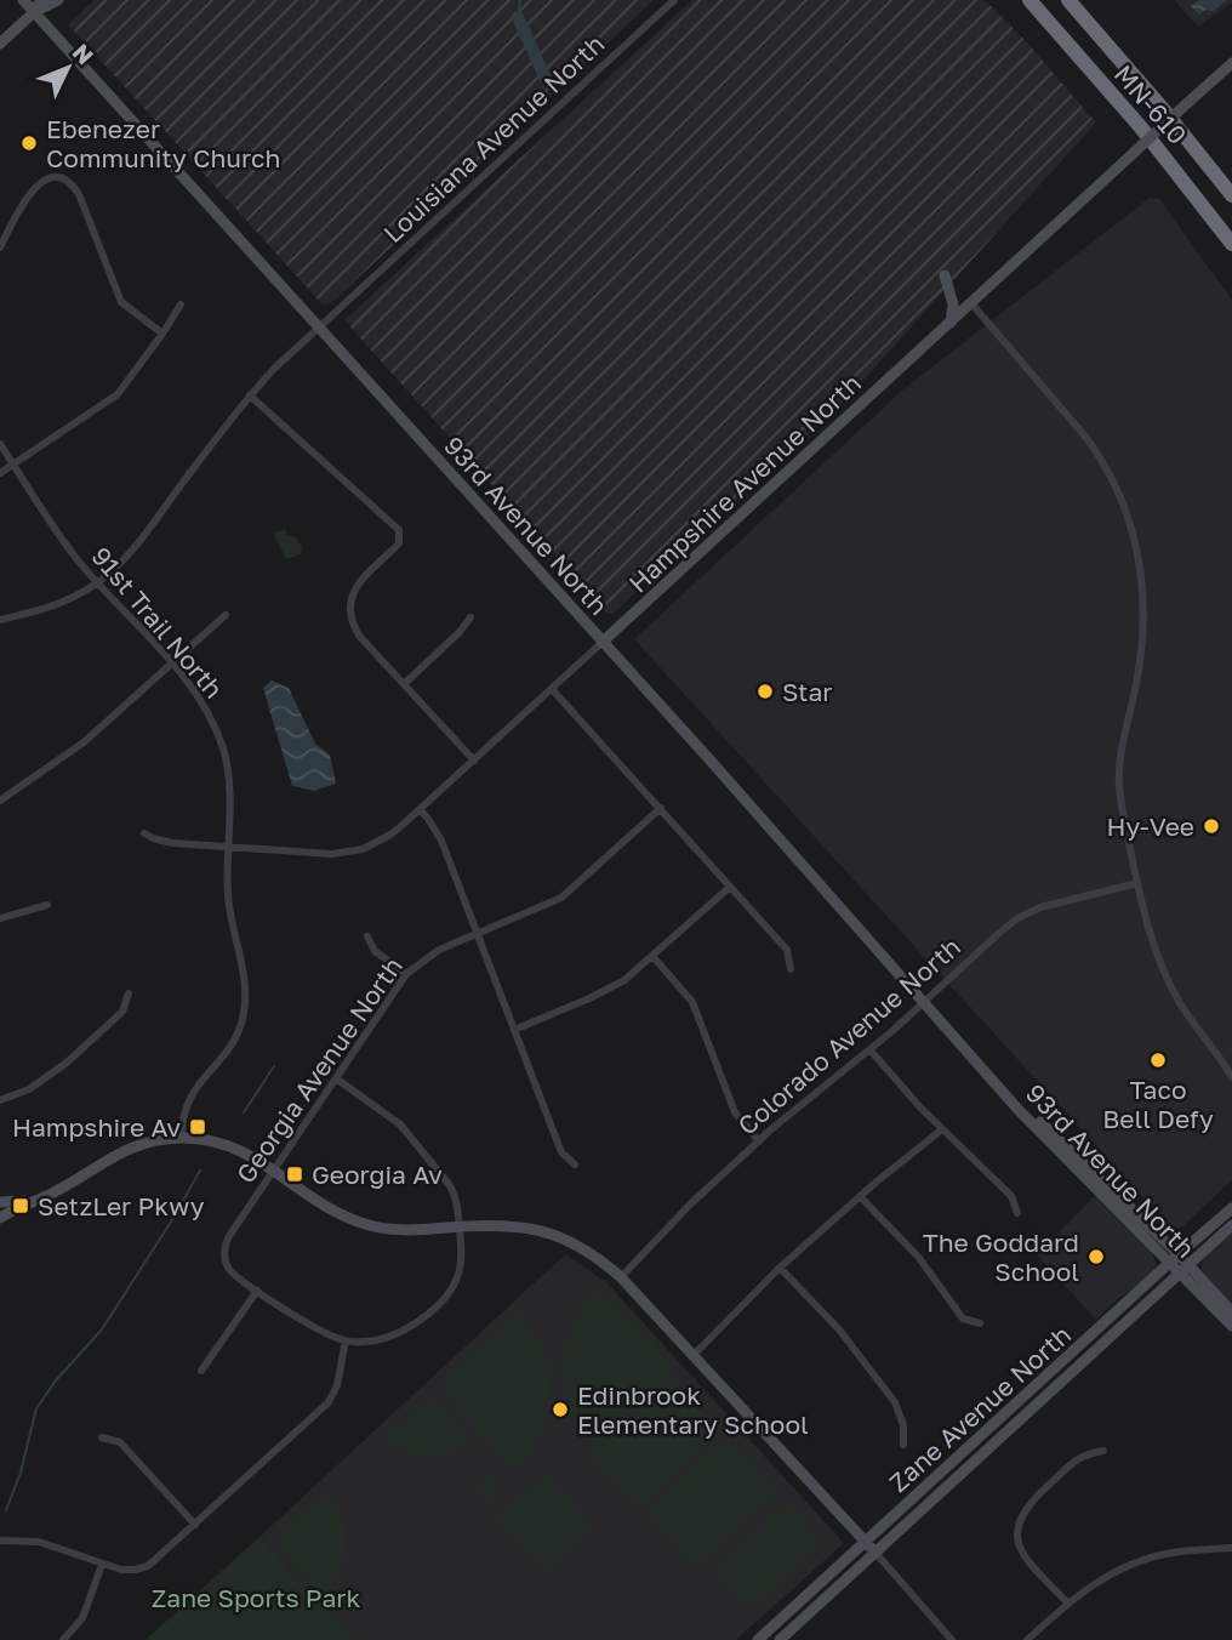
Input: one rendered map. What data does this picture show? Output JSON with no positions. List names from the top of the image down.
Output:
{
  "streets": {
    "highway": ["MN-610"],
    "street": [
      "Louisiana Avenue North",
      "Hampshire Avenue North",
      "93rd Avenue North",
      "91st Trail North",
      "Colorado Avenue North",
      "Georgia Avenue North",
      "Zane Avenue North"
    ]
  },
  "crossings": [
    ["Louisiana Avenue North", "93rd Avenue North"],
    ["Hampshire Avenue North", "93rd Avenue North"],
    ["Hampshire Avenue North", "91st Trail North"],
    ["93rd Avenue North", "Colorado Avenue North"],
    ["93rd Avenue North", "Zane Avenue North"]
  ],
  "parks": ["Zane Sports Park"],
  "places": {
    "other": [
      "Ebenezer Community Church",
      "Star",
      "Hy-Vee",
      "Taco Bell Defy",
      "The Goddard School",
      "Edinbrook Elementary School"
    ],
    "transit": ["Hampshire Av", "Georgia Av", "SetzLer Pkwy"]
  },
  "north": "top right"
}
